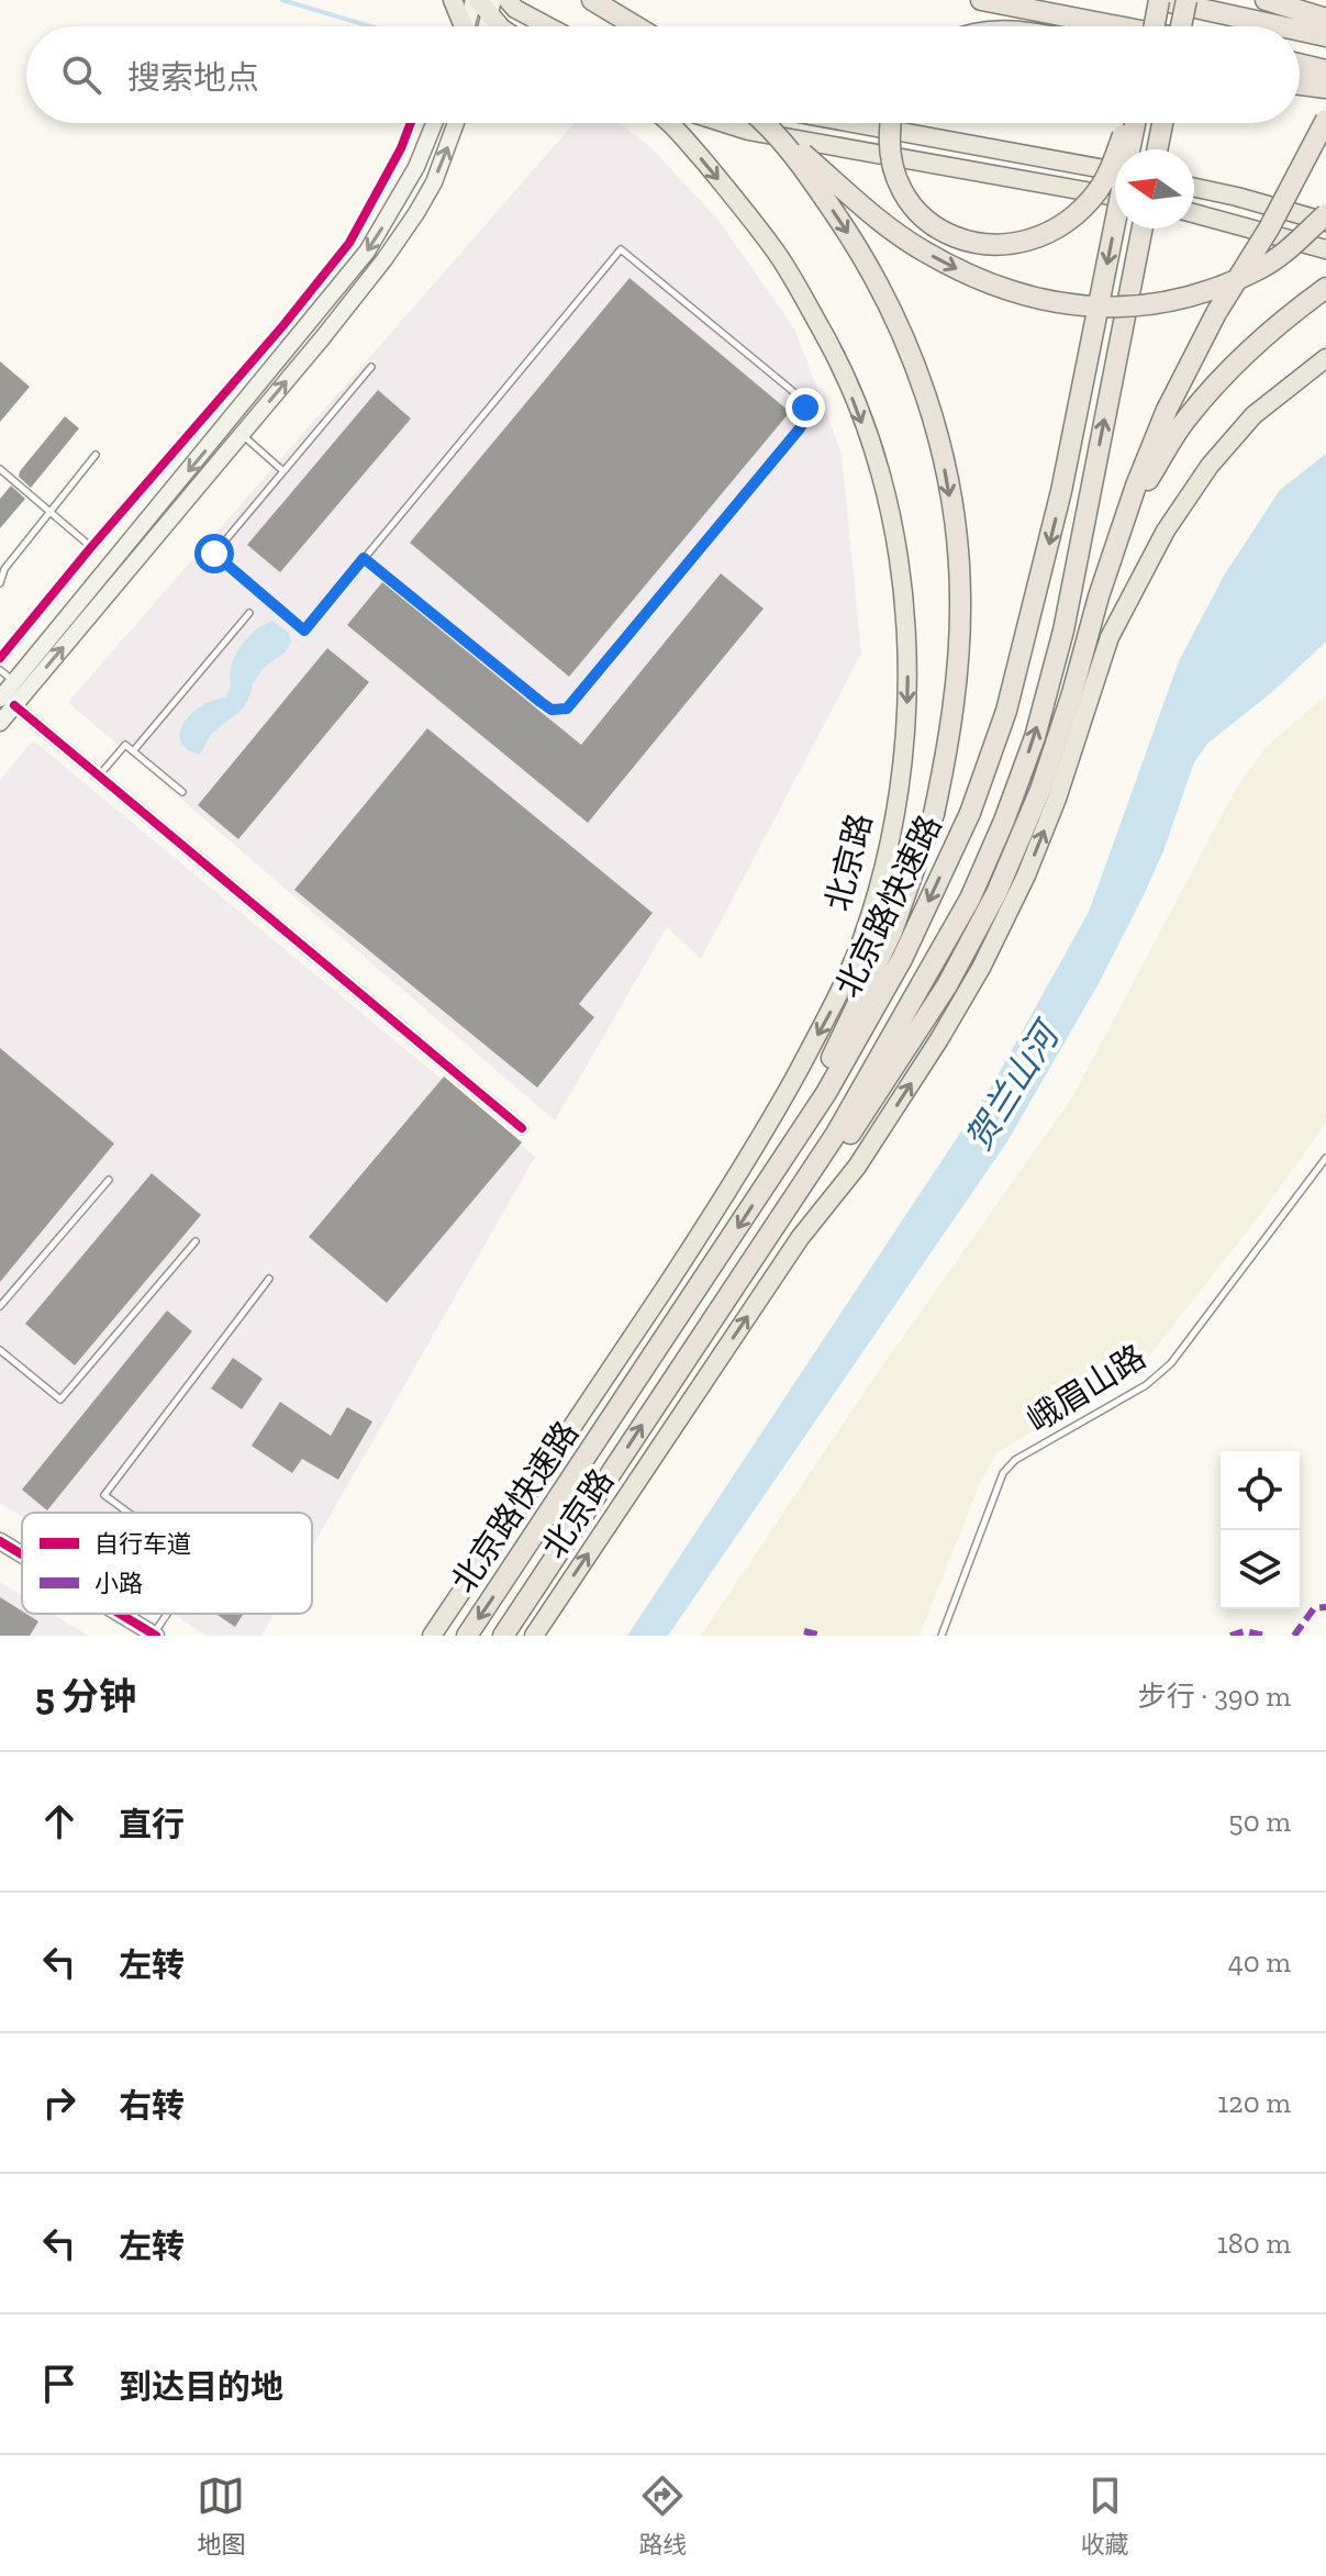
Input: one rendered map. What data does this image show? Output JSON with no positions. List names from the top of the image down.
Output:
{
  "streets": {
    "highway": ["北京路快速路"],
    "main road": ["北京路"],
    "lane": ["峨眉山路"]
  },
  "water": ["贺兰山河"],
  "legend": ["自行车道", "小路"],
  "north": "left",
  "page": {
    "search": "搜索地点",
    "heading": ["5 分钟", "步行 · 390 m"],
    "list": [
      ["直行", "50 m"],
      ["左转", "40 m"],
      ["右转", "120 m"],
      ["左转", "180 m"],
      "到达目的地"
    ],
    "nav": ["地图", "路线", "收藏"]
  }
}
